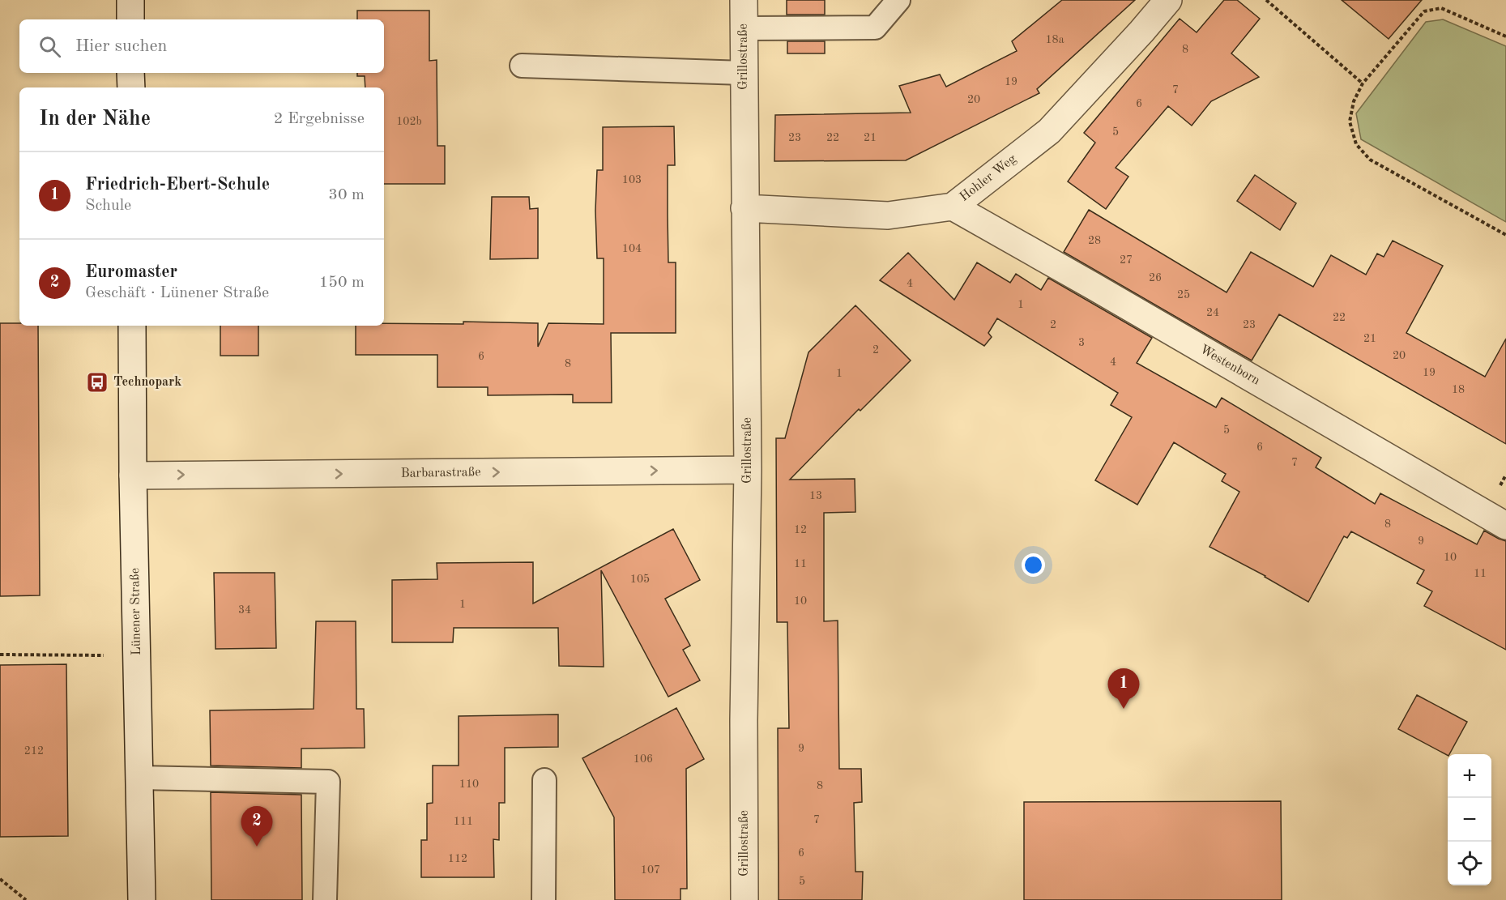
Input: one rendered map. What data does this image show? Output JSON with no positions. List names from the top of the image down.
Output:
{
  "streets": {
    "street": [
      "Grillostraße",
      "Hohler Weg",
      "Westenborn",
      "Barbarastraße",
      "Lünener Straße"
    ]
  },
  "crossings": [
    ["Grillostraße", "Hohler Weg"],
    ["Grillostraße", "Barbarastraße"],
    ["Hohler Weg", "Westenborn"],
    ["Barbarastraße", "Lünener Straße"]
  ],
  "one_way": ["Barbarastraße"],
  "places": {
    "bus stop": ["Technopark"]
  },
  "house_numbers": [
    "18a",
    "8",
    "19",
    "7",
    "20",
    "6",
    "102b",
    "5",
    "23",
    "22",
    "21",
    "103",
    "28",
    "104",
    "27",
    "26",
    "4",
    "25",
    "1",
    "24",
    "22",
    "2",
    "23",
    "21",
    "3",
    "2",
    "20",
    "6",
    "4",
    "8",
    "19",
    "1",
    "18",
    "5",
    "6",
    "7",
    "13",
    "8",
    "12",
    "9",
    "10",
    "11",
    "11",
    "105",
    "10",
    "1",
    "34",
    "9",
    "212",
    "106",
    "110",
    "8",
    "7",
    "111",
    "6",
    "112",
    "107",
    "5"
  ],
  "page": {
    "search": "Hier suchen",
    "heading": ["In der Nähe", "2 Ergebnisse"],
    "list": [
      {
        "mark": "1",
        "name": "Friedrich-Ebert-Schule",
        "note": "Schule",
        "value": "30 m"
      },
      {
        "mark": "2",
        "name": "Euromaster",
        "note": "Geschäft · Lünener Straße",
        "value": "150 m"
      }
    ],
    "pins": ["1", "2"],
    "map_buttons": ["+", "−"]
  }
}
